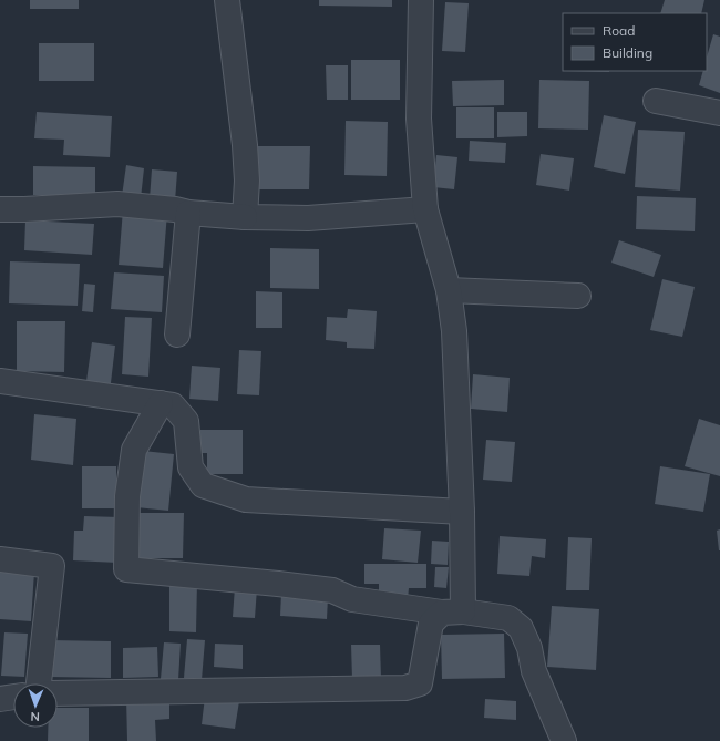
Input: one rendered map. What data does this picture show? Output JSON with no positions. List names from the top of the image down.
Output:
{
  "legend": ["Road", "Building"],
  "north": "bottom"
}
